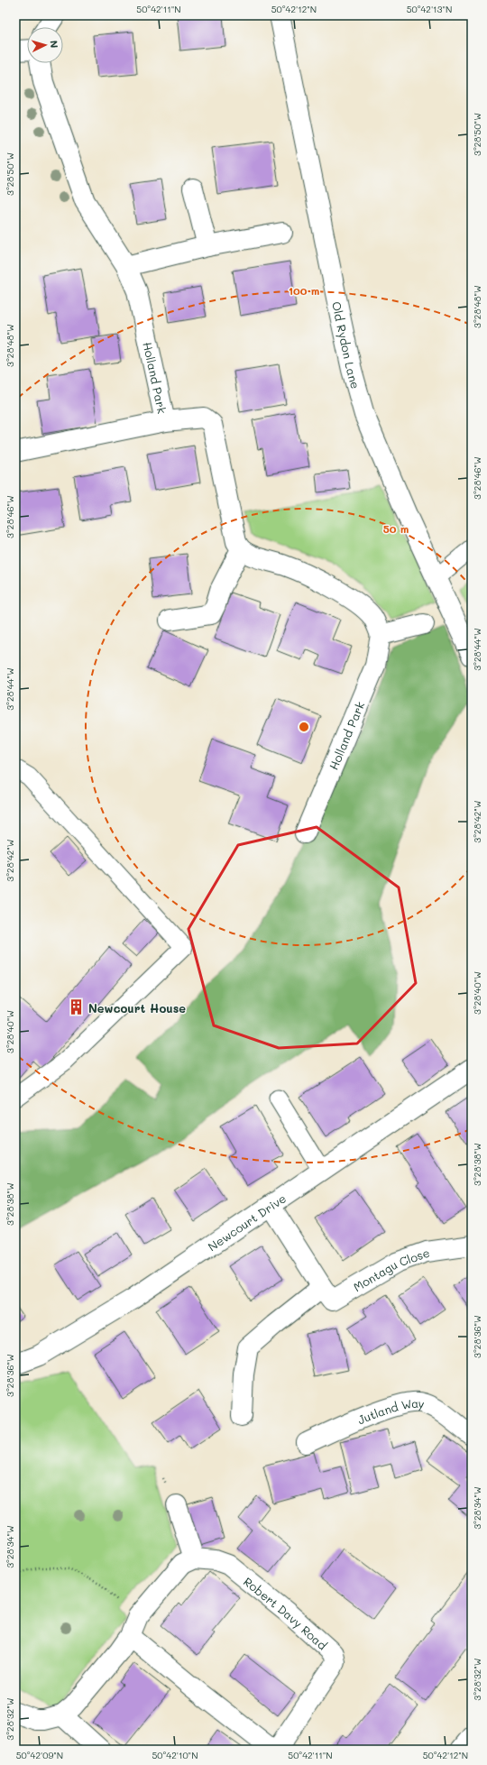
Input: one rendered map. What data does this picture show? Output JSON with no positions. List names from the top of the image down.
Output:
{
  "streets": {
    "street": [
      "Old Rydon Lane",
      "Holland Park",
      "Newcourt Drive",
      "Montagu Close",
      "Jutland Way",
      "Robert Davy Road"
    ]
  },
  "crossings": [
    ["Newcourt Drive", "Montagu Close"]
  ],
  "places": {
    "building": ["Newcourt House"]
  },
  "north": "right",
  "coordinates": [
    "50°42'11\"N",
    "50°42'12\"N",
    "50°42'13\"N",
    "3°28'50\"W",
    "3°28'48\"W",
    "3°28'46\"W",
    "3°28'44\"W",
    "3°28'42\"W",
    "3°28'40\"W",
    "3°28'38\"W",
    "3°28'36\"W",
    "3°28'34\"W",
    "3°28'32\"W",
    "50°42'09\"N",
    "50°42'10\"N"
  ],
  "rings": ["100 m", "50 m"]
}
